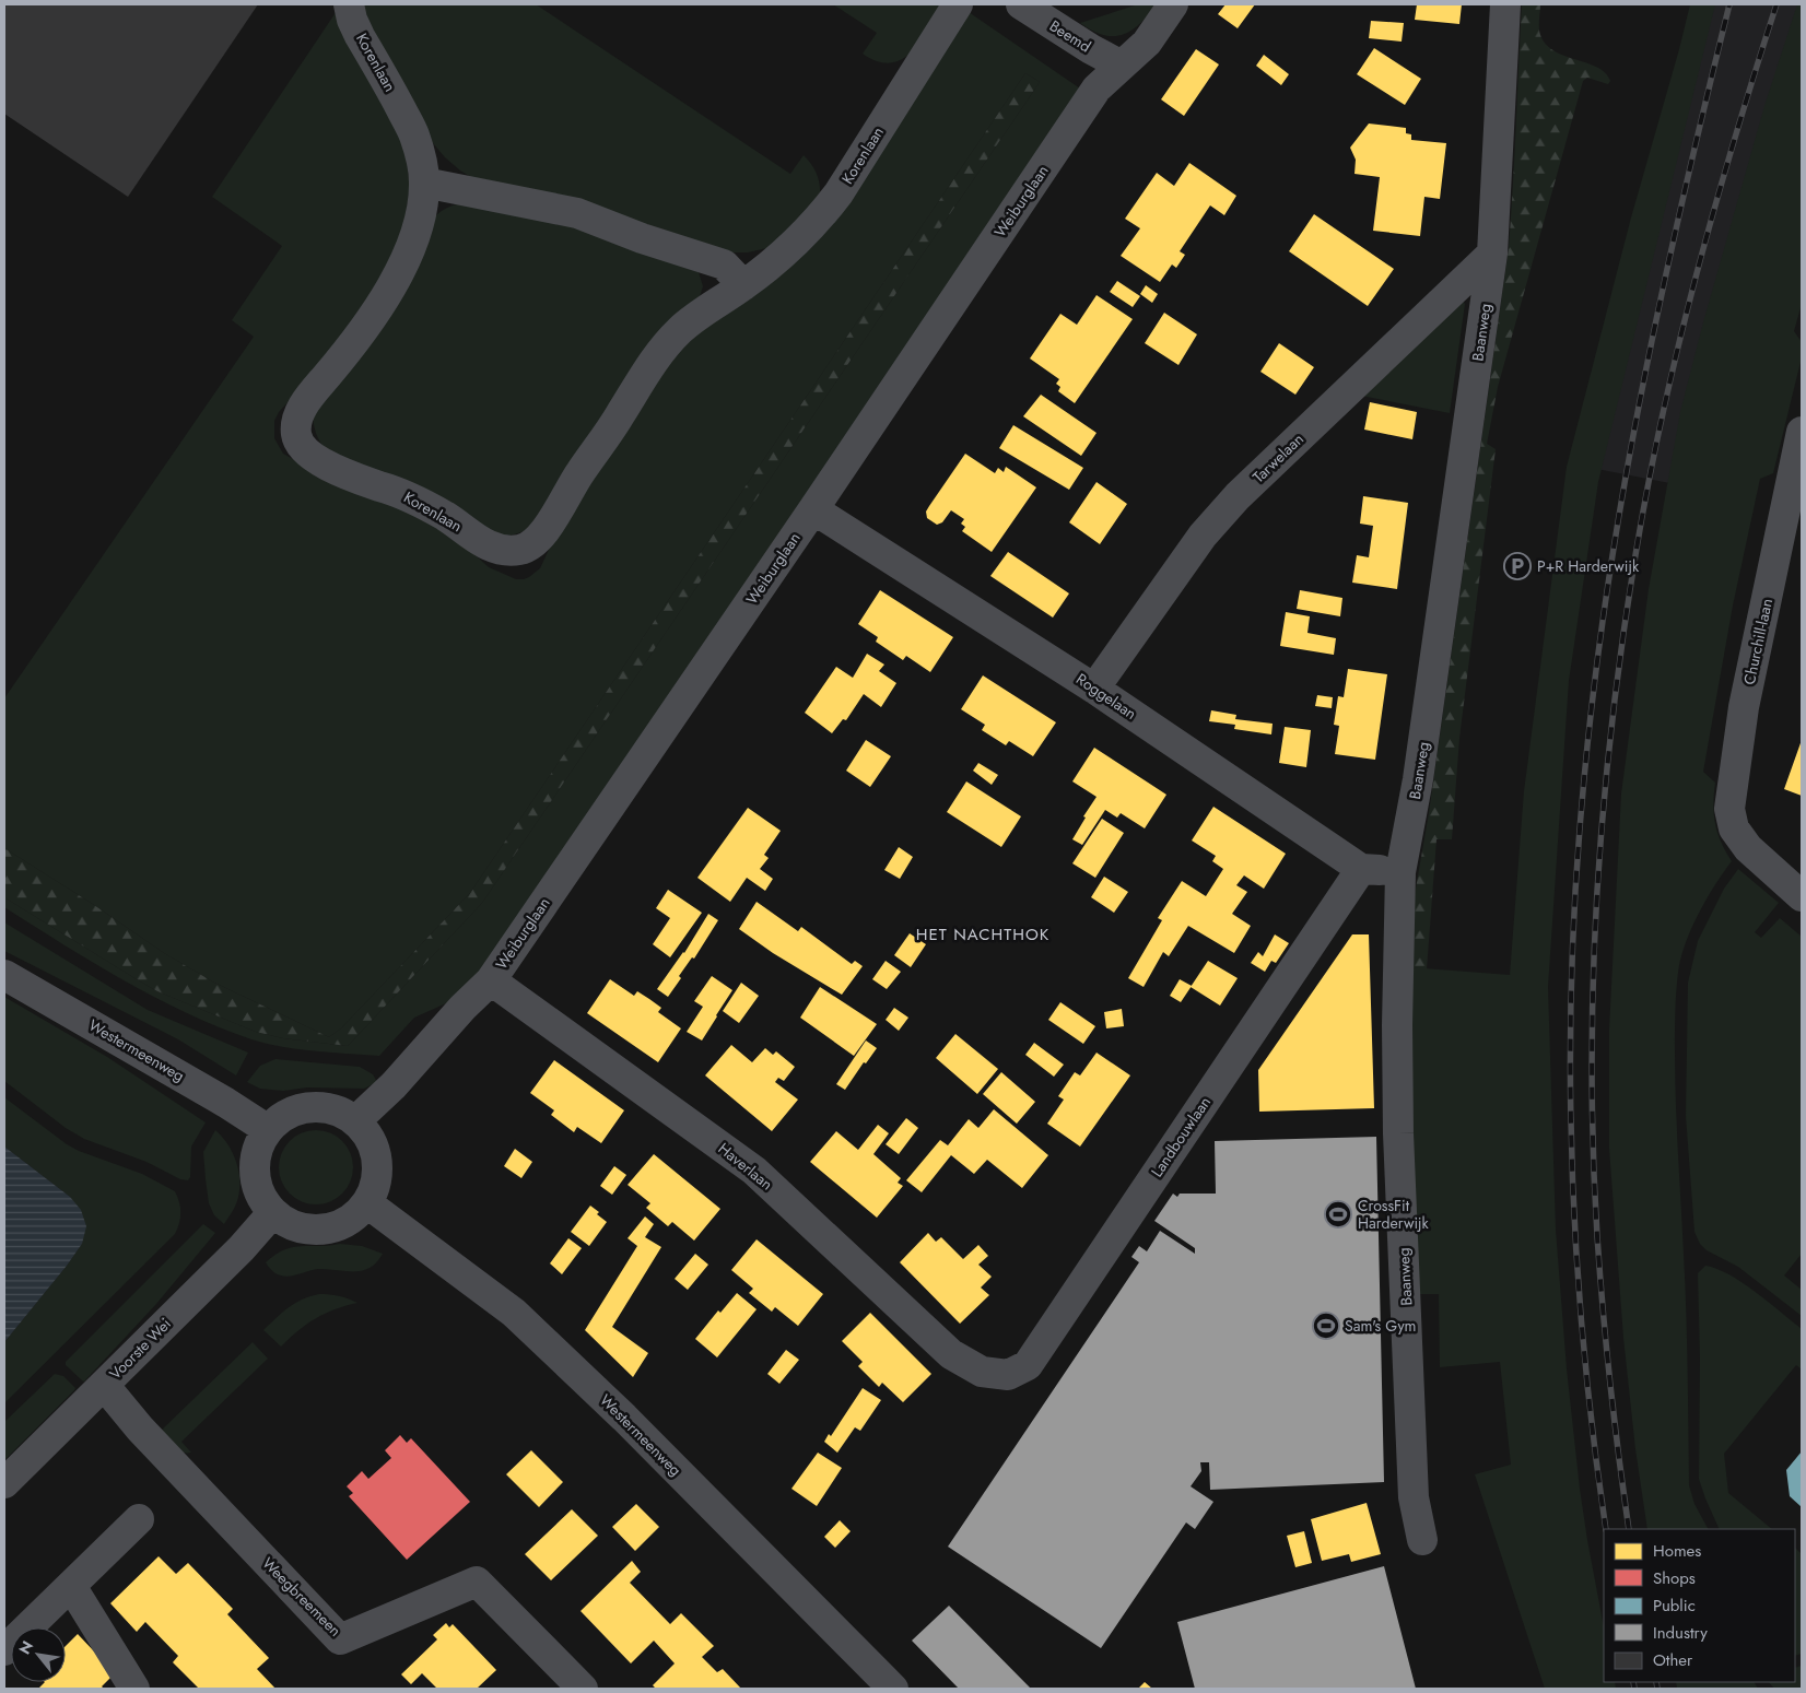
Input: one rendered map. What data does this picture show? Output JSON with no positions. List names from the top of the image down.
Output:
{
  "streets": {
    "street": [
      "Beemd",
      "Korenlaan",
      "Weiburglaan",
      "Baanweg",
      "Tarwelaan",
      "Churchill-laan",
      "Roggelaan",
      "Westermeenweg",
      "Landbouwlaan",
      "Haverlaan",
      "Voorste Wei",
      "Weegbreemeen"
    ]
  },
  "crossings": [
    ["Beemd", "Weiburglaan"],
    ["Weiburglaan", "Roggelaan"],
    ["Weiburglaan", "Westermeenweg"],
    ["Weiburglaan", "Haverlaan"],
    ["Weiburglaan", "Voorste Wei"],
    ["Baanweg", "Tarwelaan"],
    ["Baanweg", "Roggelaan"],
    ["Tarwelaan", "Roggelaan"],
    ["Roggelaan", "Landbouwlaan"],
    ["Westermeenweg", "Voorste Wei"],
    ["Landbouwlaan", "Haverlaan"],
    ["Voorste Wei", "Weegbreemeen"]
  ],
  "districts": ["HET NACHTHOK"],
  "places": {
    "parking": ["P+R Harderwijk"],
    "sports": ["CrossFit Harderwijk", "Sam's Gym"]
  },
  "legend": [
    "Homes",
    "Shops",
    "Public",
    "Industry",
    "Other"
  ],
  "north": "top left"
}
